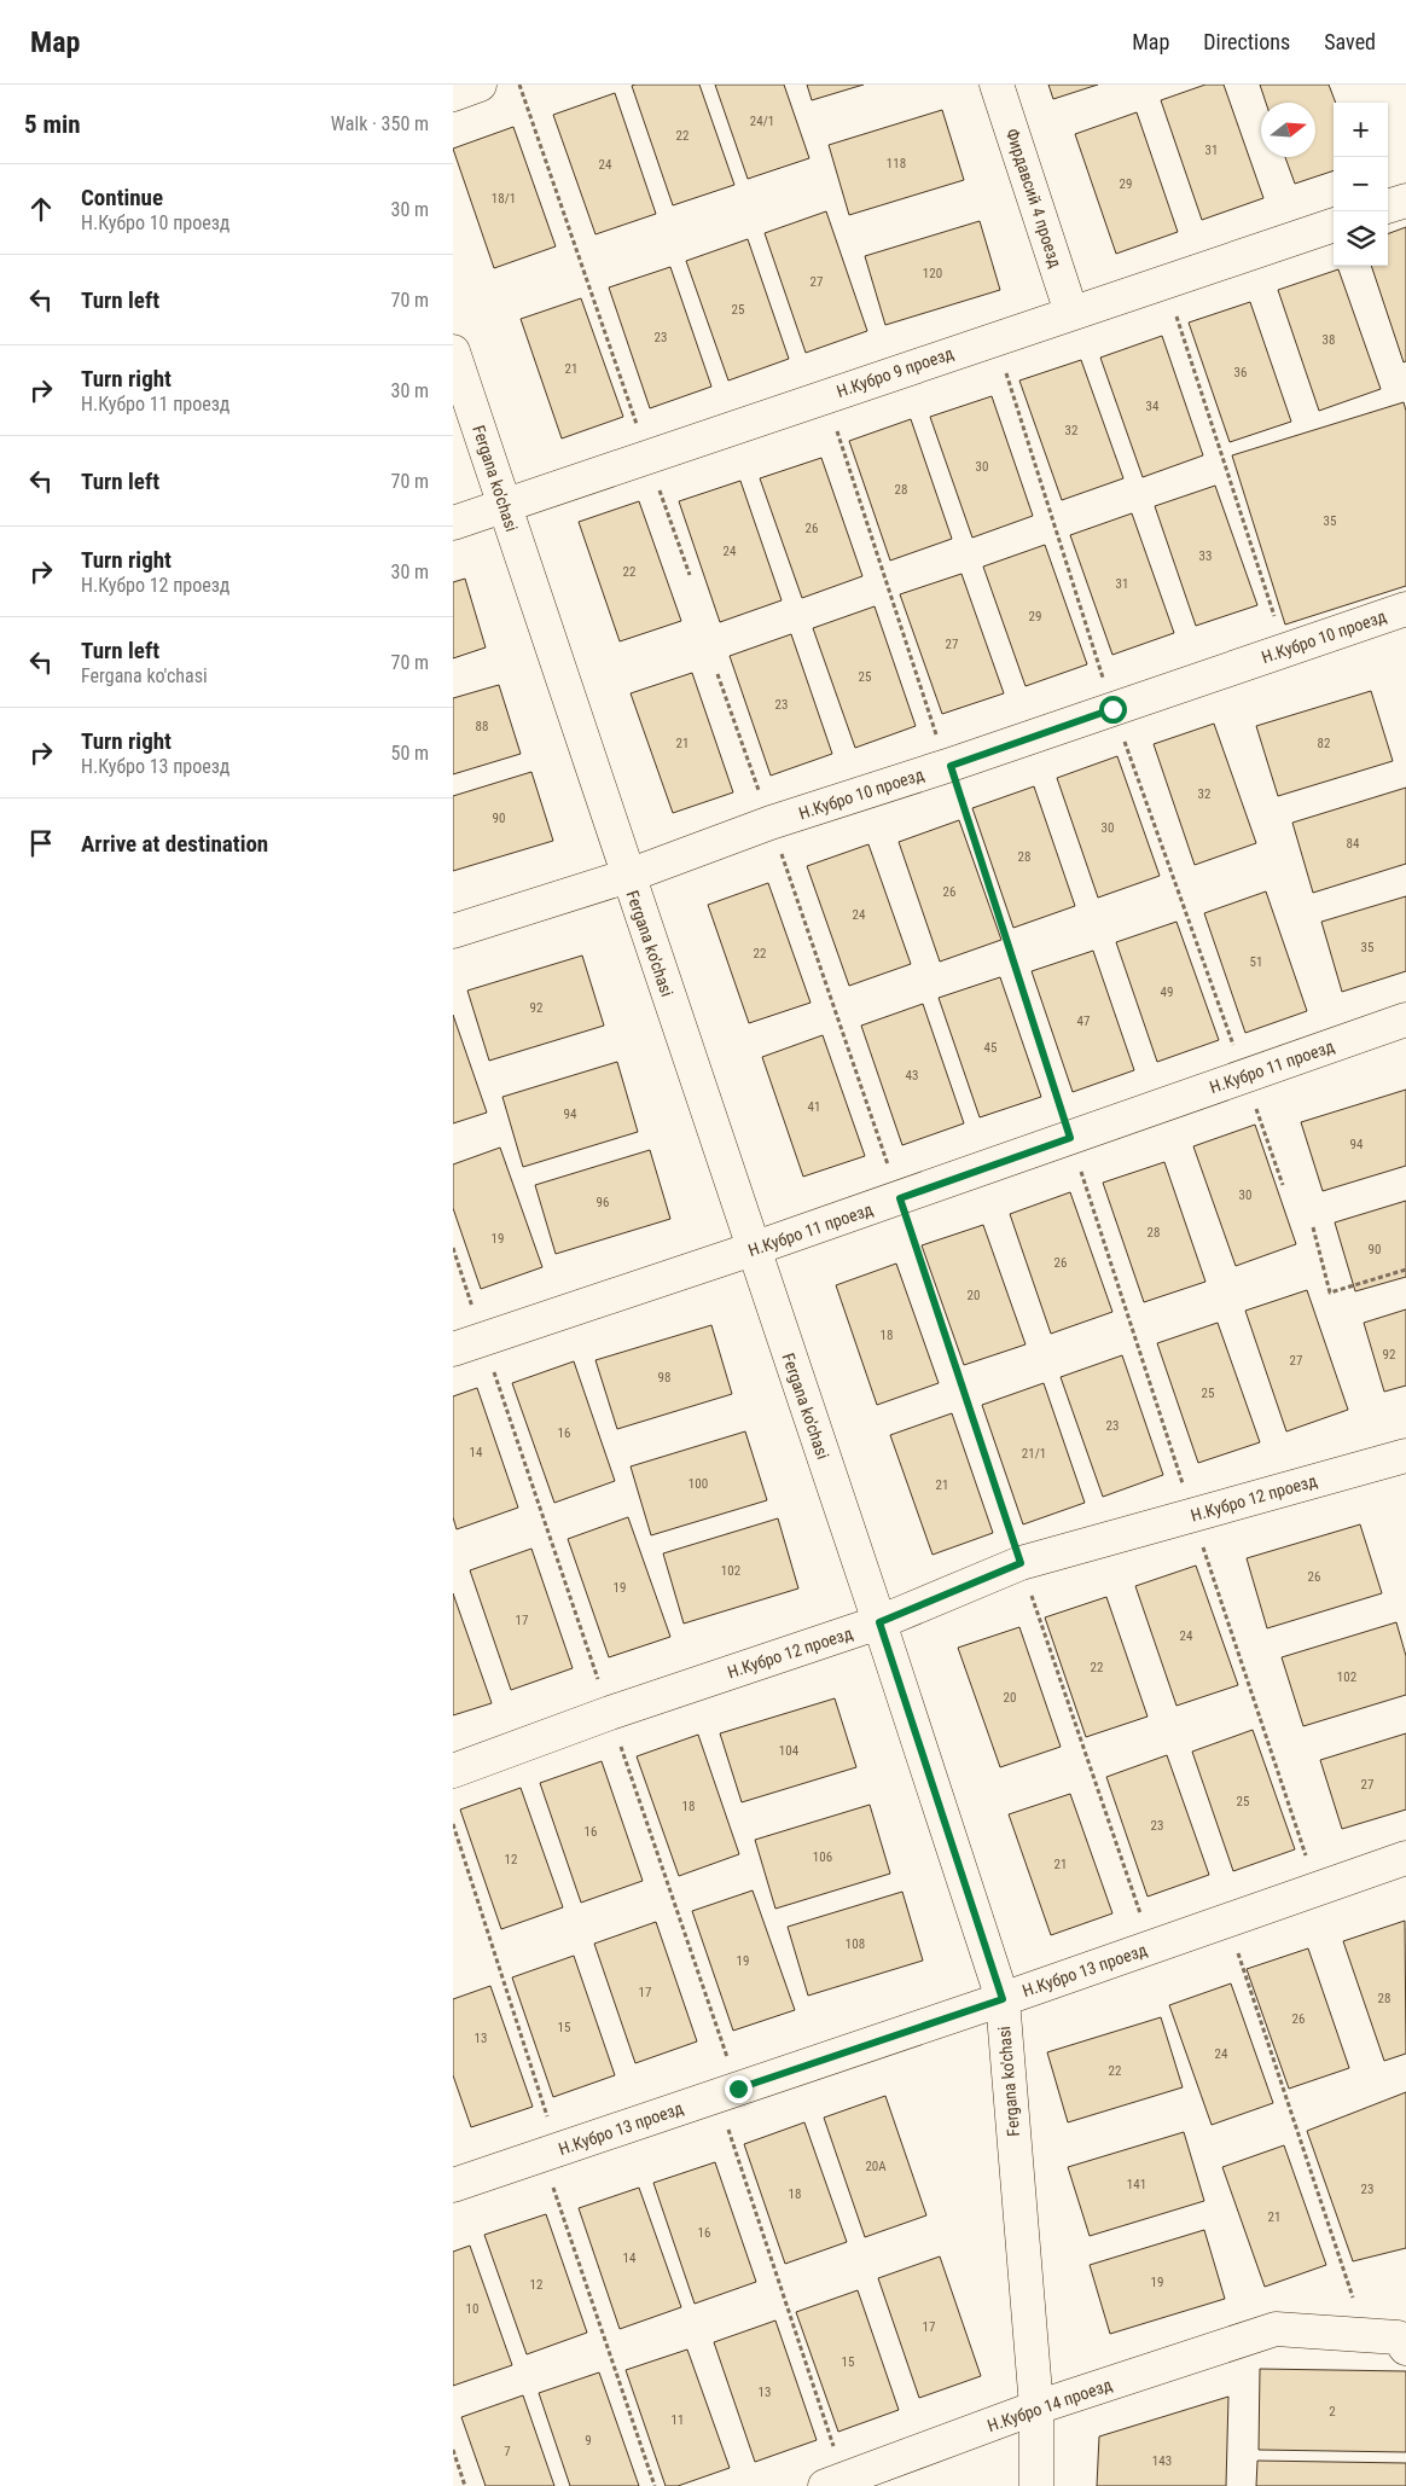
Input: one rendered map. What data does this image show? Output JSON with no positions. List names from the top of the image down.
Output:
{
  "streets": {
    "street": [
      "Фирдавсий 4 проезд",
      "Н.Кубро 9 проезд",
      "Fergana ko'chasi",
      "Н.Кубро 10 проезд",
      "Н.Кубро 11 проезд",
      "Н.Кубро 12 проезд",
      "Н.Кубро 13 проезд",
      "Н.Кубро 14 проезд"
    ]
  },
  "crossings": [
    ["Фирдавсий 4 проезд", "Н.Кубро 9 проезд"],
    ["Н.Кубро 9 проезд", "Fergana ko'chasi"],
    ["Fergana ko'chasi", "Н.Кубро 10 проезд"],
    ["Fergana ko'chasi", "Н.Кубро 11 проезд"],
    ["Fergana ko'chasi", "Н.Кубро 12 проезд"],
    ["Fergana ko'chasi", "Н.Кубро 13 проезд"],
    ["Fergana ko'chasi", "Н.Кубро 14 проезд"]
  ],
  "house_numbers": [
    "24/1",
    "22",
    "31",
    "118",
    "24",
    "29",
    "18/1",
    "120",
    "27",
    "25",
    "23",
    "38",
    "21",
    "36",
    "34",
    "32",
    "30",
    "28",
    "35",
    "26",
    "24",
    "33",
    "22",
    "31",
    "29",
    "27",
    "25",
    "23",
    "88",
    "21",
    "82",
    "32",
    "90",
    "30",
    "84",
    "28",
    "26",
    "24",
    "35",
    "22",
    "51",
    "49",
    "92",
    "47",
    "45",
    "43",
    "41",
    "94",
    "94",
    "30",
    "96",
    "28",
    "19",
    "90",
    "26",
    "20",
    "18",
    "92",
    "27",
    "98",
    "25",
    "23",
    "16",
    "14",
    "21/1",
    "100",
    "21",
    "102",
    "26",
    "19",
    "17",
    "24",
    "22",
    "102",
    "20",
    "104",
    "27",
    "25",
    "18",
    "23",
    "16",
    "106",
    "12",
    "21",
    "108",
    "19",
    "17",
    "28",
    "26",
    "15",
    "13",
    "24",
    "22",
    "20A",
    "141",
    "23",
    "18",
    "21",
    "16",
    "14",
    "19",
    "12",
    "10",
    "17",
    "15",
    "13",
    "2",
    "11",
    "9",
    "7",
    "143"
  ],
  "north": "right",
  "page": {
    "header": "Map",
    "nav": ["Map", "Directions", "Saved"],
    "heading": ["5 min", "Walk · 350 m"],
    "map_buttons": ["+", "−"],
    "list": [
      ["Continue", "Н.Кубро 10 проезд", "30 m"],
      ["Turn left", "70 m"],
      ["Turn right", "Н.Кубро 11 проезд", "30 m"],
      ["Turn left", "70 m"],
      ["Turn right", "Н.Кубро 12 проезд", "30 m"],
      ["Turn left", "Fergana ko'chasi", "70 m"],
      ["Turn right", "Н.Кубро 13 проезд", "50 m"],
      "Arrive at destination"
    ]
  }
}
